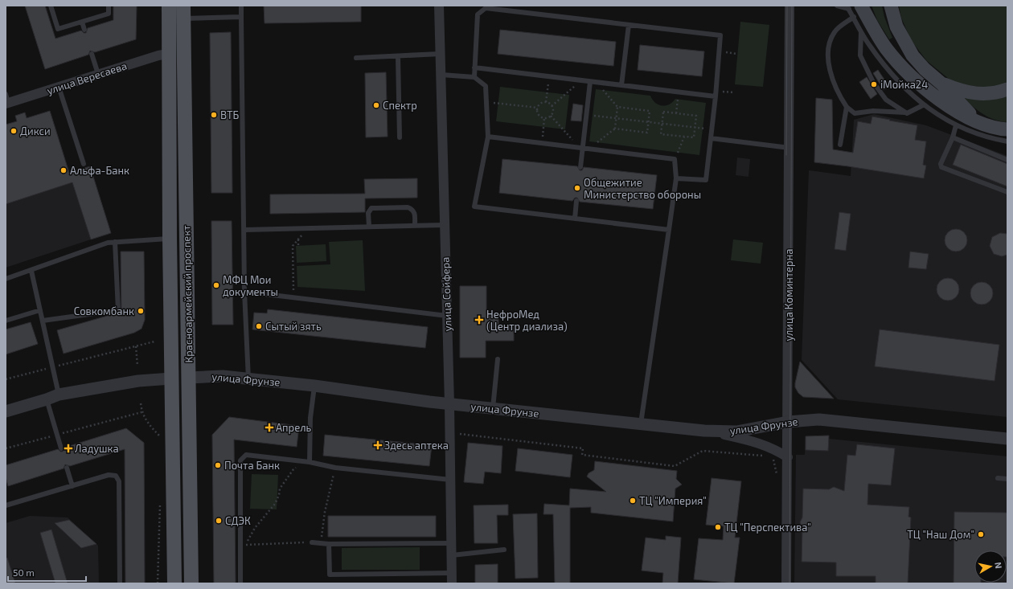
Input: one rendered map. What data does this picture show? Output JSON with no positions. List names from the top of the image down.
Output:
{
  "streets": {
    "main road": ["Красноармейский проспект", "улица Фрунзе"],
    "street": ["улица Вересаева", "улица Сойфера", "улица Коминтерна"]
  },
  "crossings": [
    ["улица Вересаева", "Красноармейский проспект"],
    ["Красноармейский проспект", "улица Фрунзе"],
    ["улица Сойфера", "улица Фрунзе"],
    ["улица Коминтерна", "улица Фрунзе"]
  ],
  "places": {
    "other": [
      "iМойка24",
      "Спектр",
      "ВТБ",
      "Дикси",
      "Альфа-Банк",
      "Общежитие Министерство обороны",
      "МФЦ Мои документы",
      "Совкомбанк",
      "Сытый зять",
      "Почта Банк",
      "ТЦ \"Империя\"",
      "СДЭК",
      "ТЦ \"Перспектива\"",
      "ТЦ \"Наш Дом\""
    ],
    "health": [
      "НефроМед (Центр диализа)",
      "Апрель",
      "Здесь аптека",
      "Ладушка"
    ]
  },
  "scale_bar": "50 m",
  "north": "right"
}
